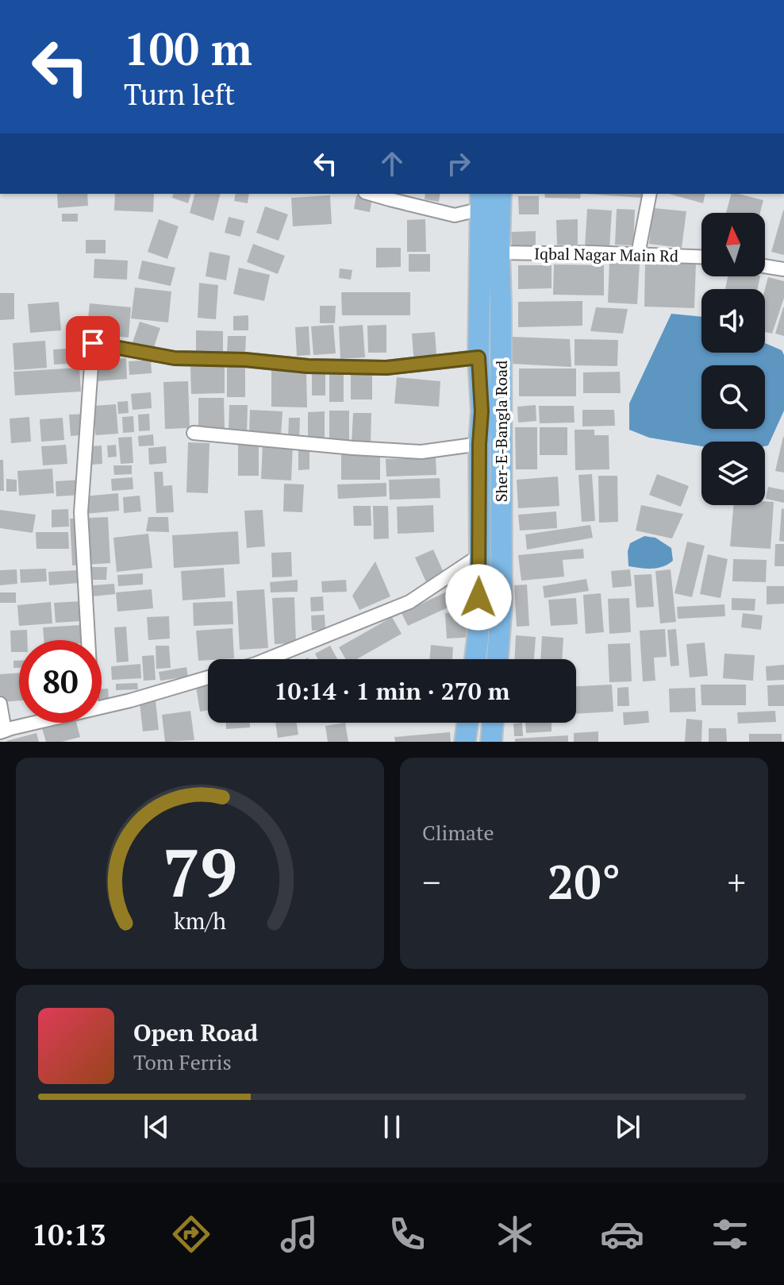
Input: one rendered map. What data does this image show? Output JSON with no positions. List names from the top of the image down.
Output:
{
  "streets": {
    "highway": ["Sher-E-Bangla Road"],
    "street": ["Iqbal Nagar Main Rd"]
  },
  "crossings": [
    ["Iqbal Nagar Main Rd", "Sher-E-Bangla Road"]
  ],
  "north": "top",
  "page": {
    "turn": ["100 m", "Turn left"],
    "limit": "80",
    "trip": "10:14 · 1 min · 270 m",
    "tile": "Climate",
    "heat": ["−", "20°", "+"],
    "song": ["Open Road", "Tom Ferris"],
    "tabs": "10:13",
    "gauge": ["79", "km/h"]
  }
}
